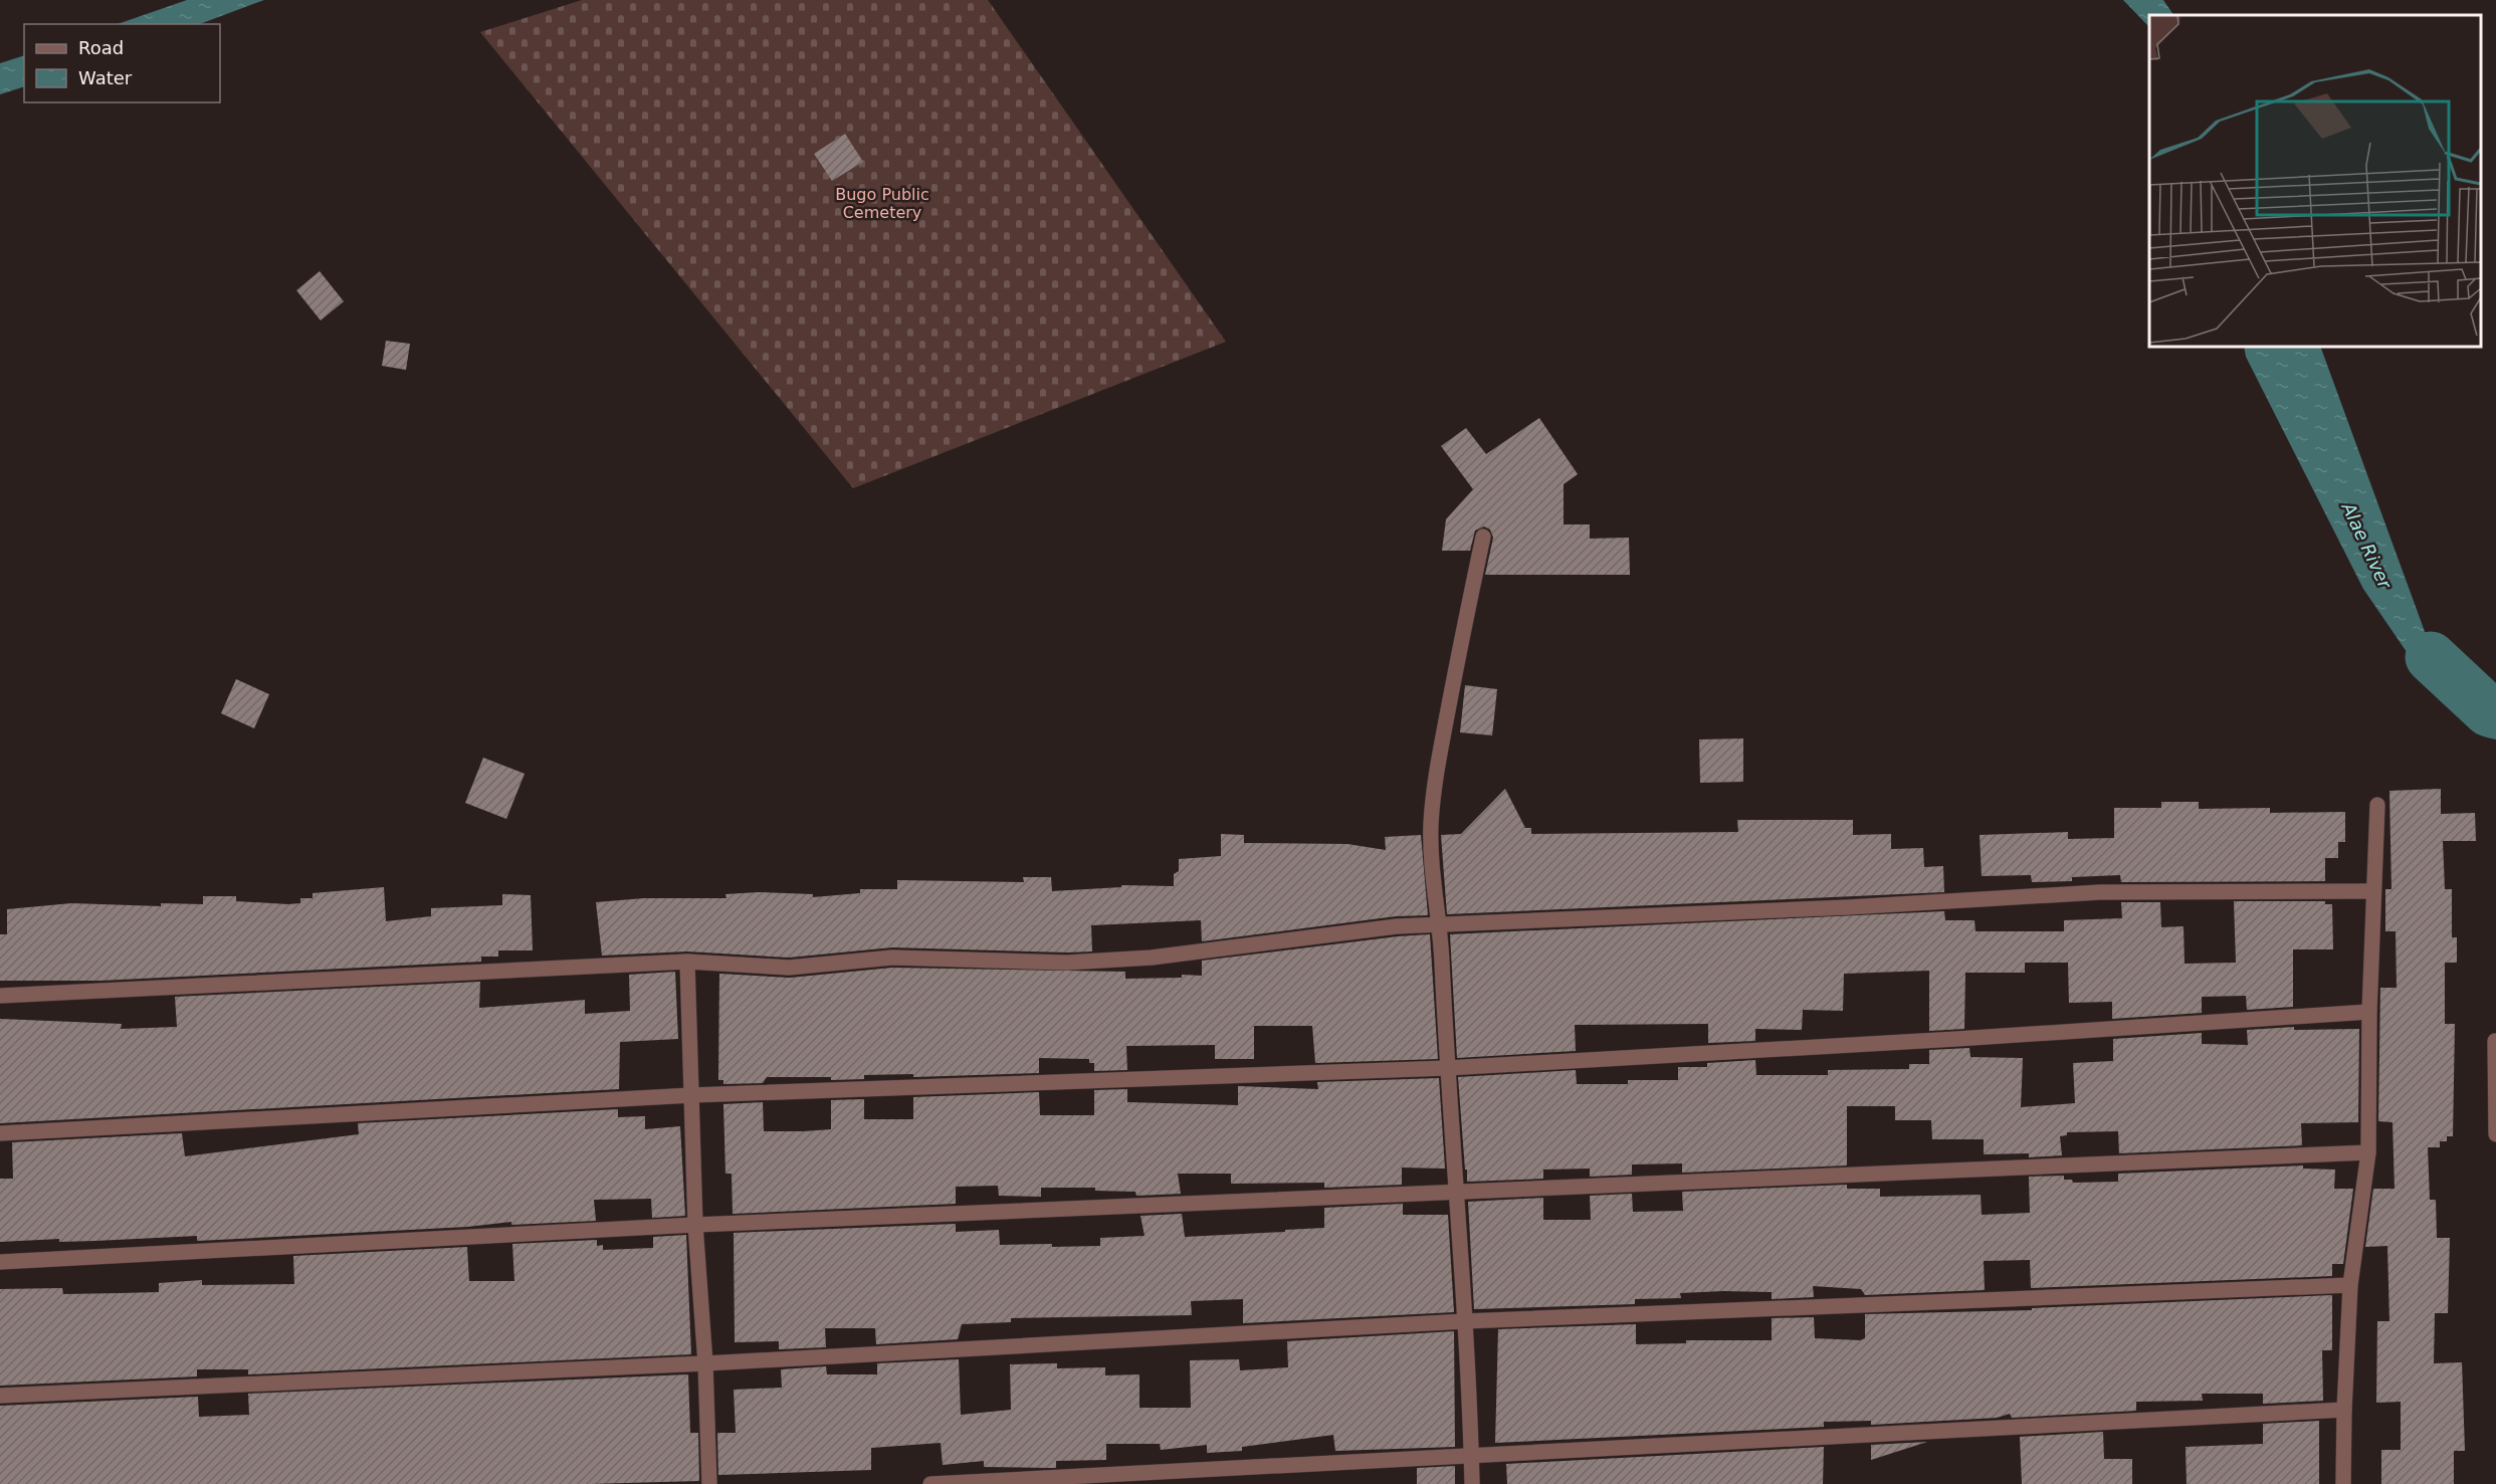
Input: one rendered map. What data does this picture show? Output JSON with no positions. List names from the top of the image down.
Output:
{
  "water": ["Alae River"],
  "parks": ["Bugo Public Cemetery"],
  "legend": ["Road", "Water"]
}
